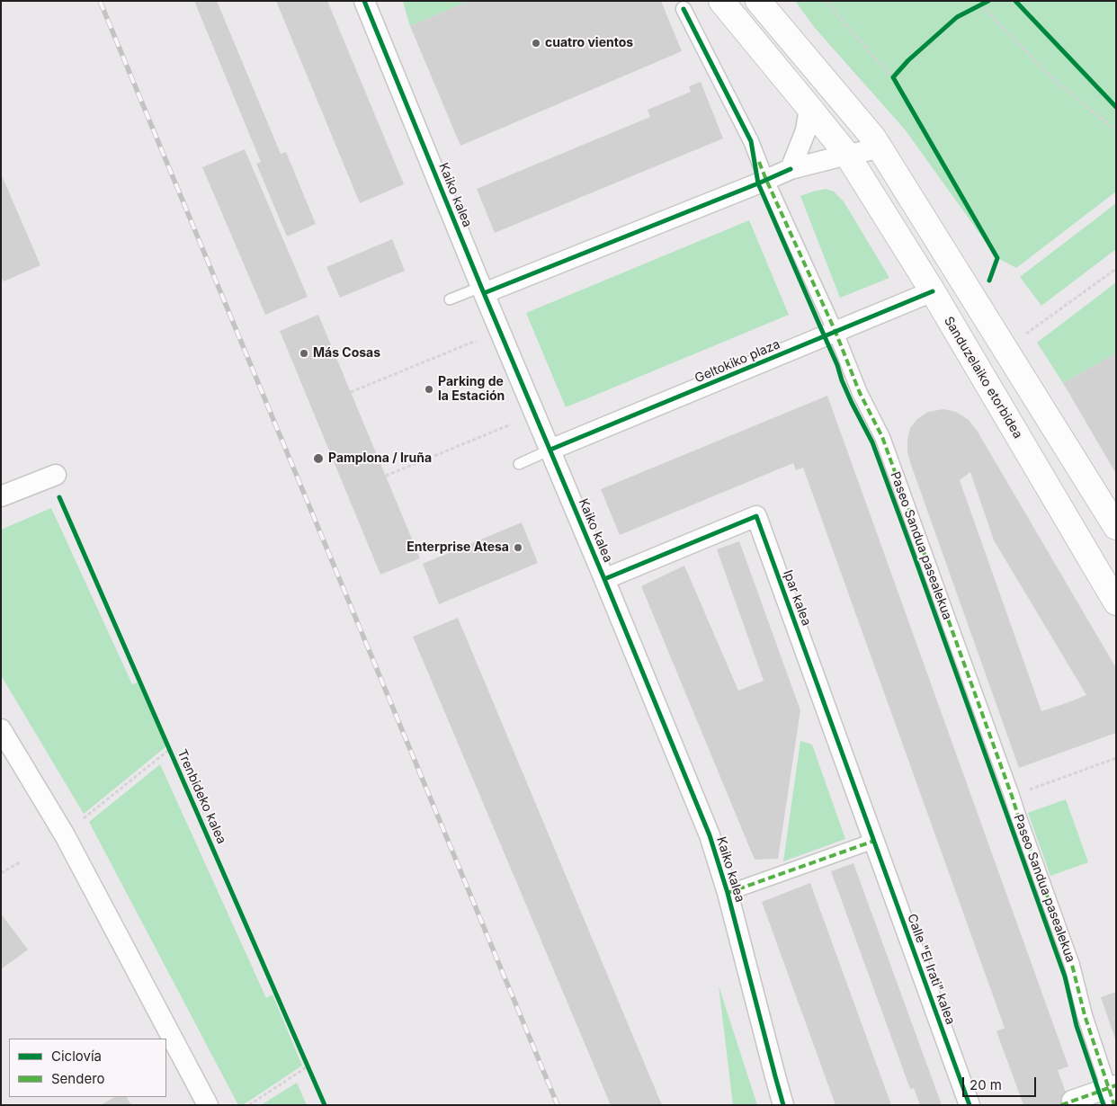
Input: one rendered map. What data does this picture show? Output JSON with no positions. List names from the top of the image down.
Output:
{
  "streets": {
    "main road": ["Sanduzelaiko etorbidea"],
    "street": [
      "Kaiko kalea",
      "Geltokiko plaza",
      "Paseo Sandua pasealekua",
      "Ipar kalea",
      "Calle \"El Irati\" kalea"
    ],
    "cycle path": ["Trenbideko kalea"]
  },
  "crossings": [
    ["Kaiko kalea", "Geltokiko plaza"],
    ["Kaiko kalea", "Ipar kalea"],
    ["Geltokiko plaza", "Sanduzelaiko etorbidea"],
    ["Geltokiko plaza", "Paseo Sandua pasealekua"],
    ["Ipar kalea", "Calle \"El Irati\" kalea"]
  ],
  "places": [
    "cuatro vientos",
    "Más Cosas",
    "Parking de la Estación",
    "Pamplona / Iruña",
    "Enterprise Atesa"
  ],
  "legend": ["Ciclovía", "Sendero"],
  "scale_bar": "20 m"
}
